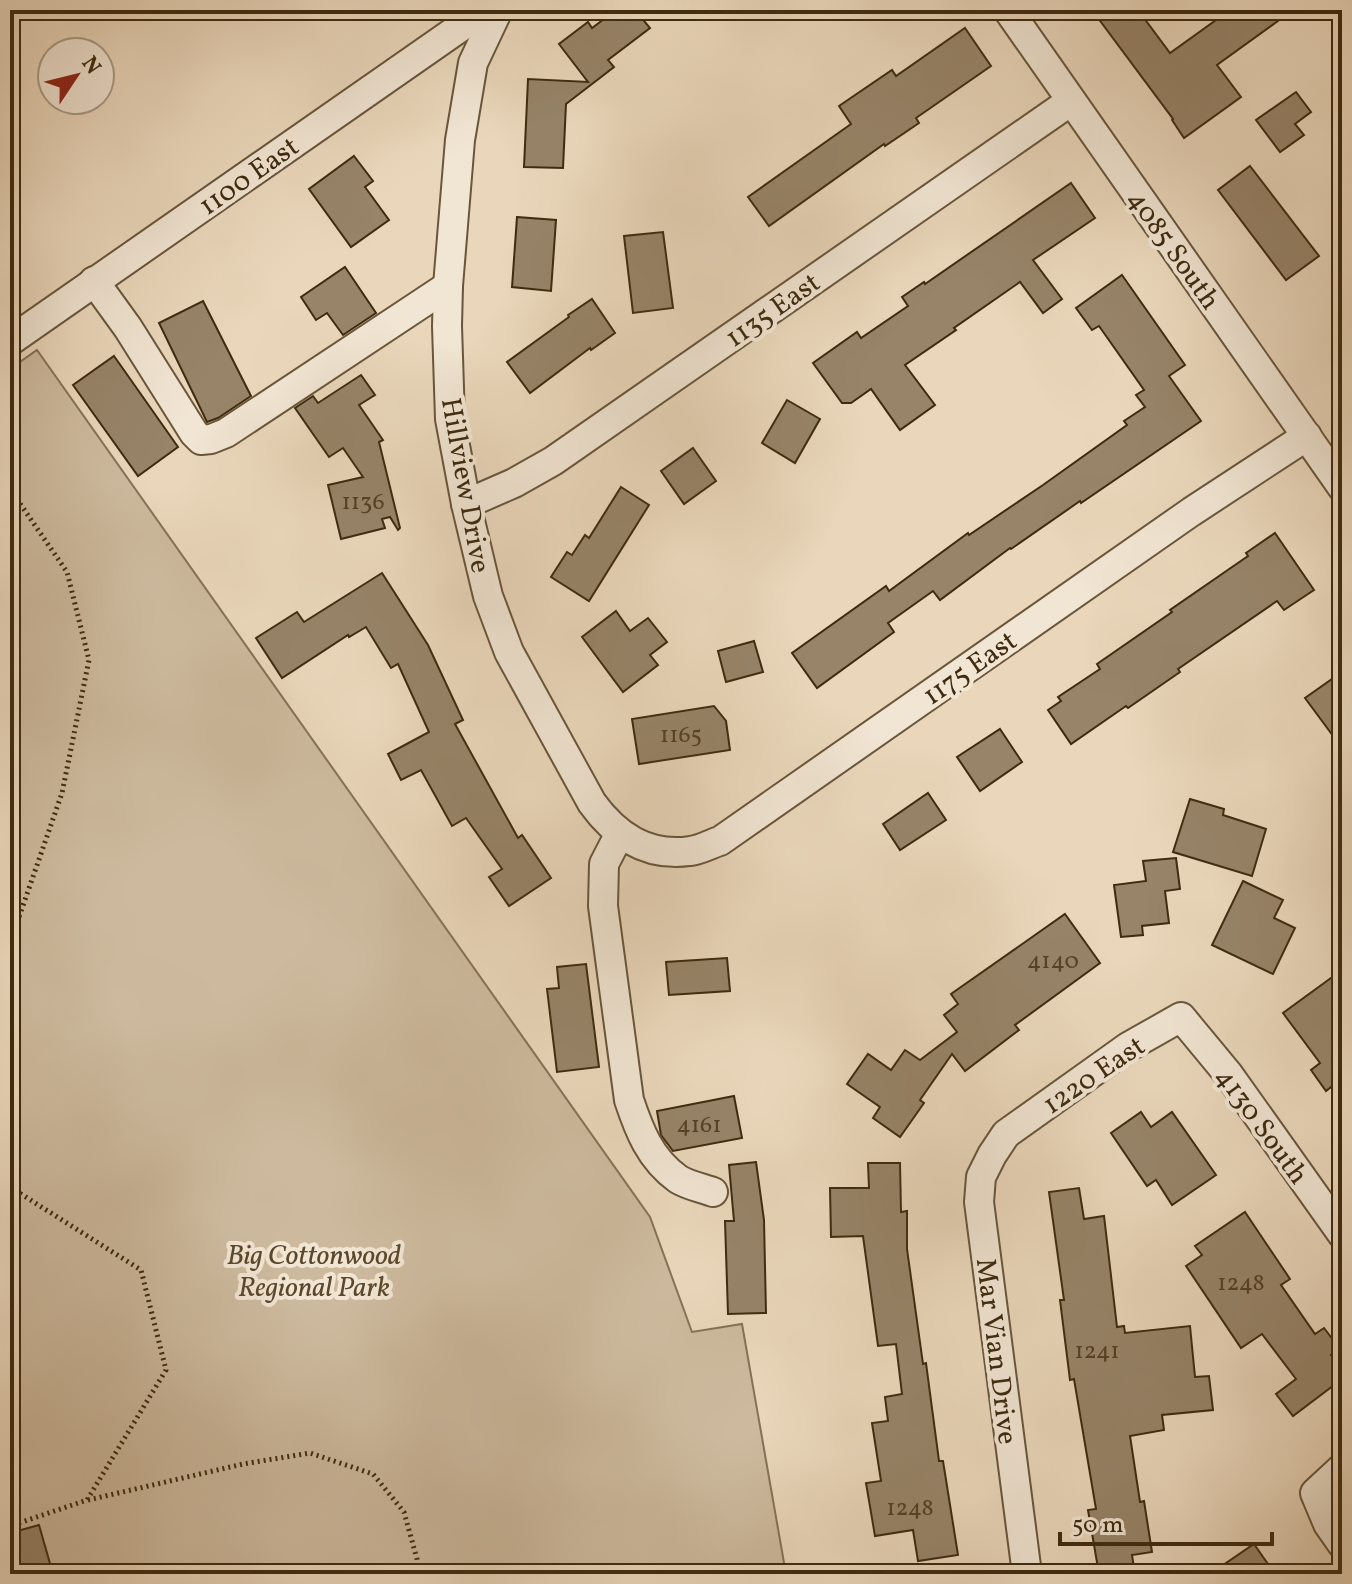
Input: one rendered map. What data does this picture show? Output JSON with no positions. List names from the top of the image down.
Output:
{
  "streets": {
    "street": [
      "1100 East",
      "4085 South",
      "1135 East",
      "Hillview Drive",
      "1175 East",
      "1220 East",
      "4130 South",
      "Mar Vian Drive"
    ]
  },
  "crossings": [
    ["4085 South", "1135 East"],
    ["4085 South", "1175 East"],
    ["1135 East", "Hillview Drive"],
    ["Hillview Drive", "1175 East"],
    ["1220 East", "4130 South"],
    ["1220 East", "Mar Vian Drive"]
  ],
  "parks": ["Big Cottonwood Regional Park"],
  "house_numbers": [
    "1136",
    "1165",
    "4140",
    "4161",
    "1248",
    "1241",
    "1248"
  ],
  "scale_bar": "50 m",
  "north": "top right"
}
